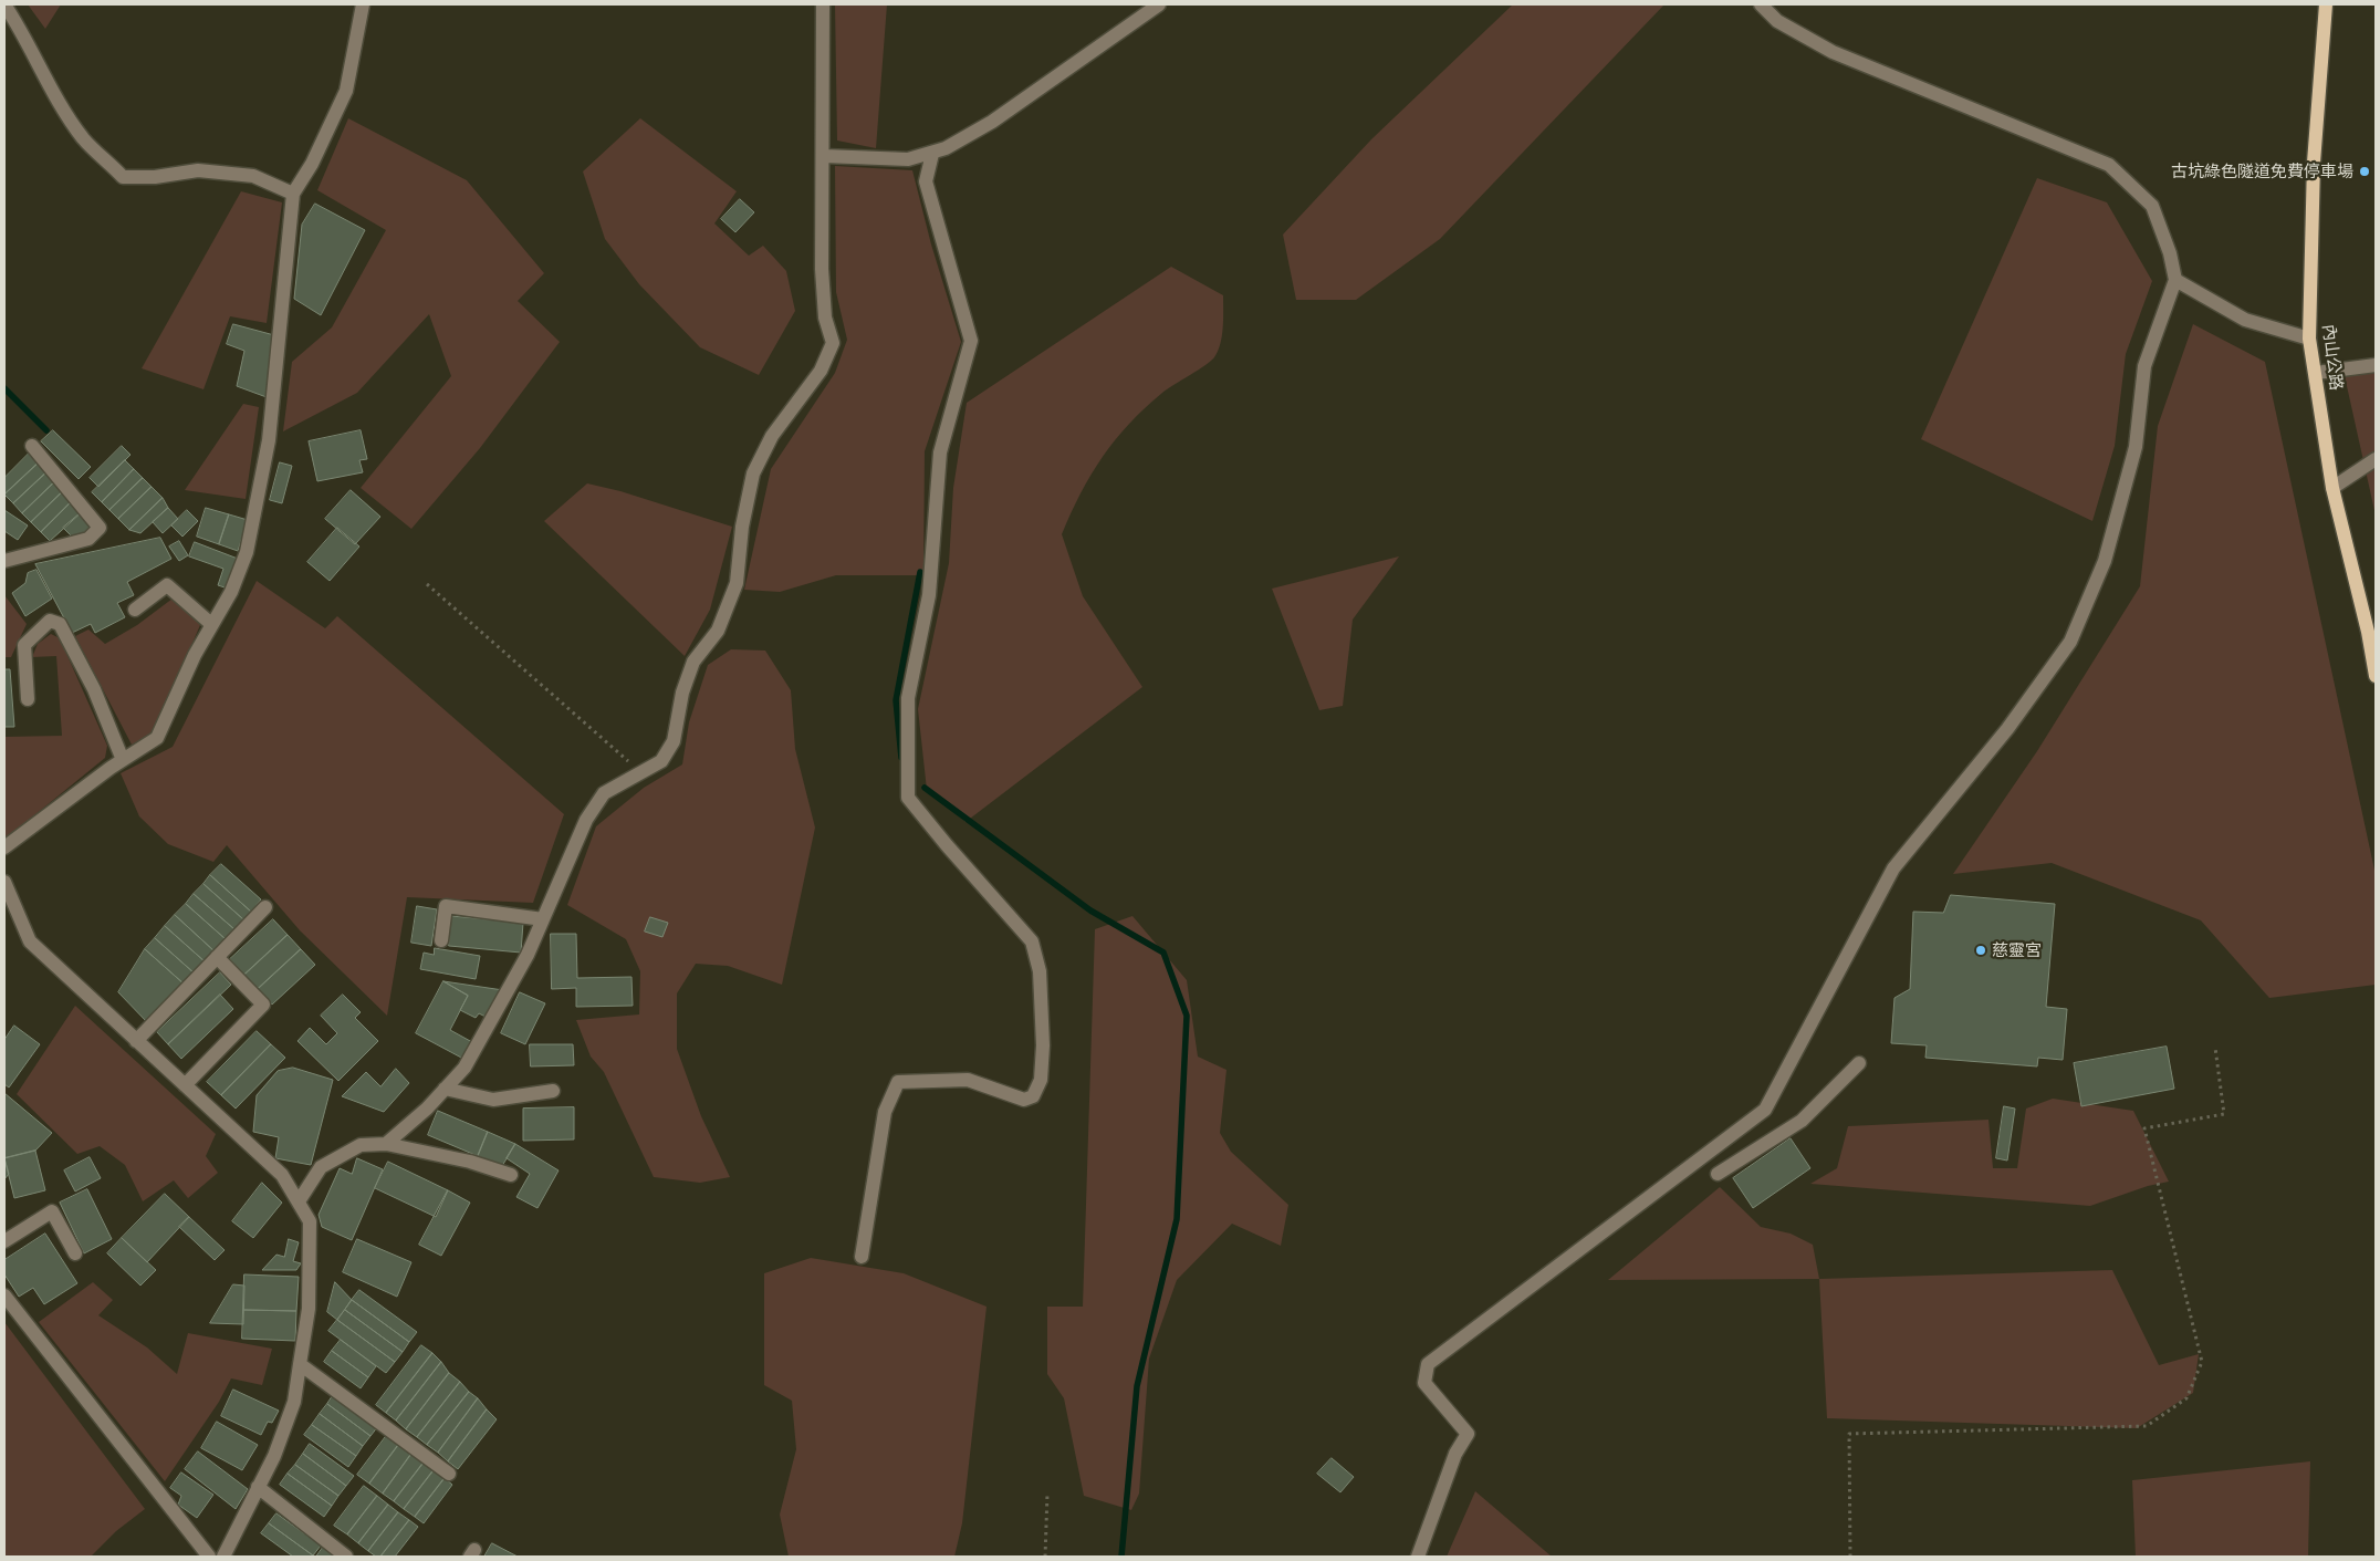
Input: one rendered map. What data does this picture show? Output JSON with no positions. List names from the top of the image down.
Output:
{
  "streets": {
    "main road": ["內山公路"]
  },
  "places": ["古坑綠色隧道免費停車場", "慈靈宮"]
}
